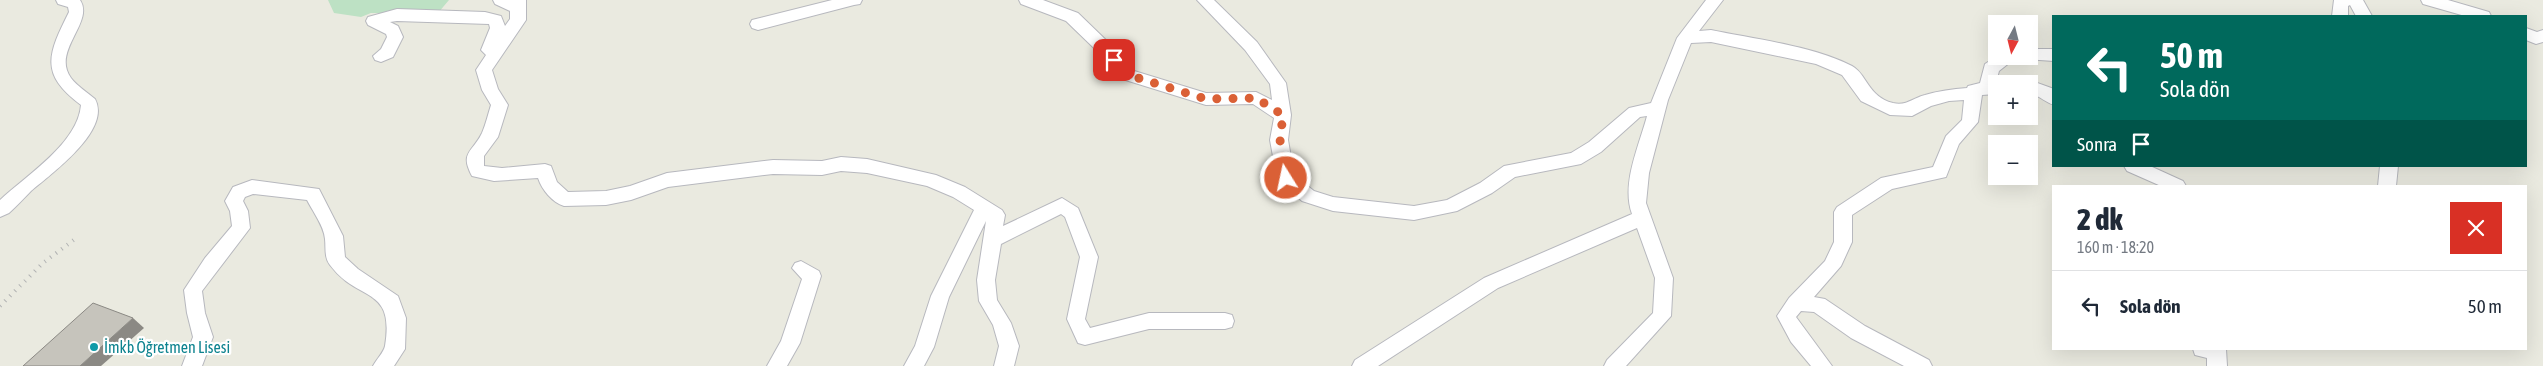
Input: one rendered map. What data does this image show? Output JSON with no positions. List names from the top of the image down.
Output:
{
  "places": ["İmkb Öğretmen Lisesi"],
  "north": "bottom",
  "page": {
    "map_buttons": ["+", "−"],
    "turn": ["50 m", "Sola dön"],
    "then": "Sonra",
    "heading": ["2 dk", "160 m · 18:20"],
    "list": [
      {
        "name": "Sola dön",
        "value": "50 m"
      }
    ]
  }
}
